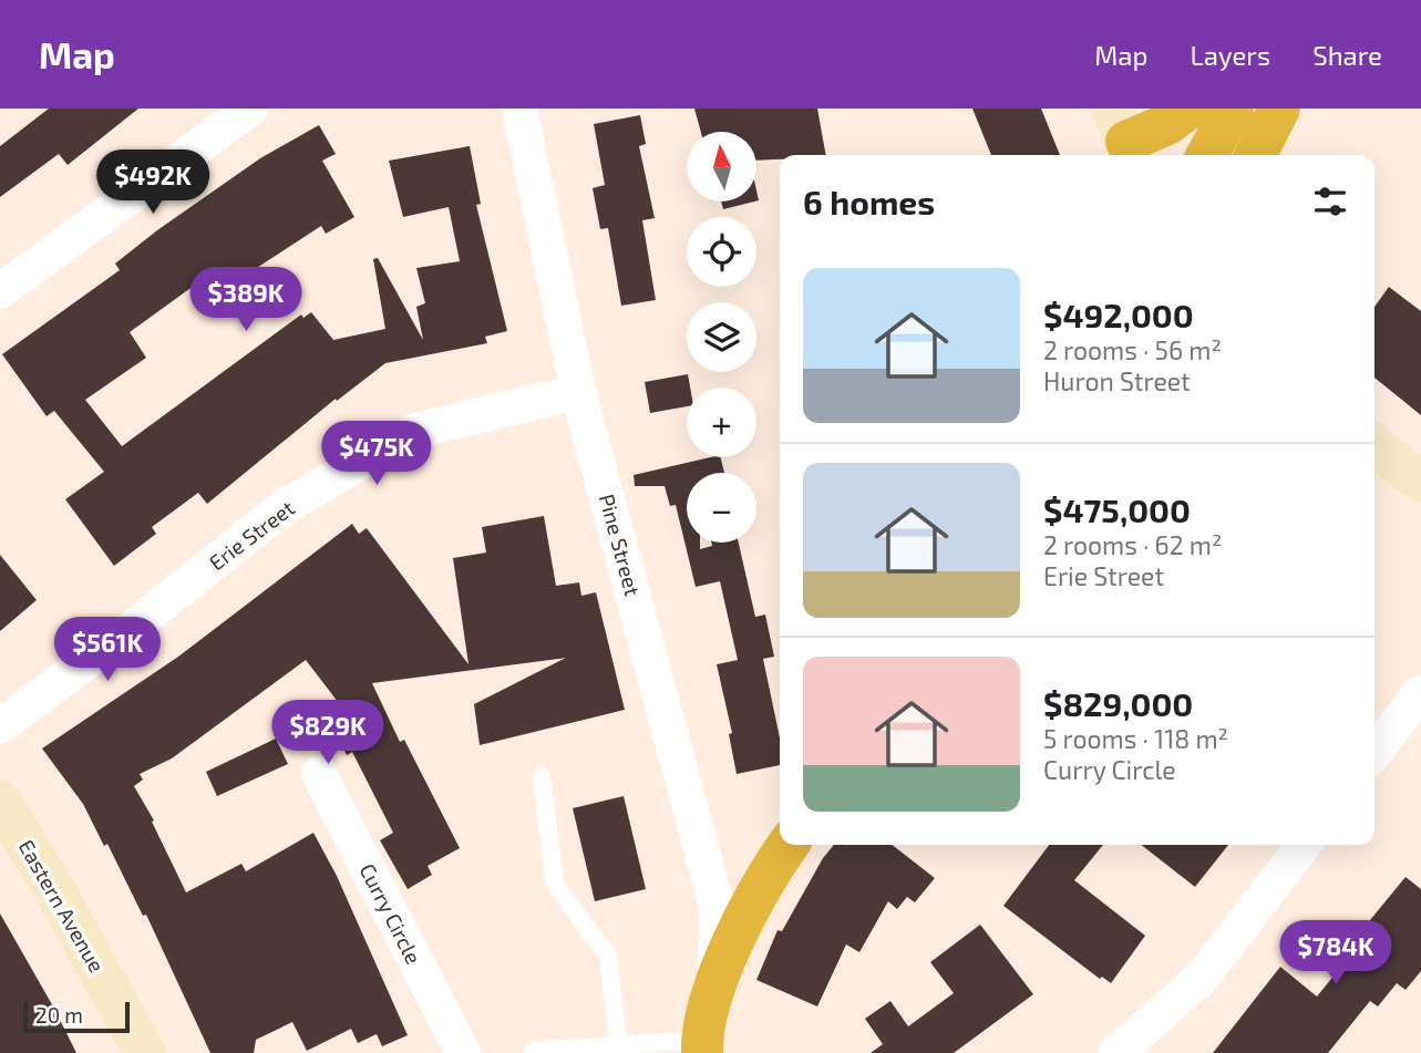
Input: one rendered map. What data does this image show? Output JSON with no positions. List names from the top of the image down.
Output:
{
  "streets": {
    "main road": ["Eastern Avenue"],
    "street": ["Erie Street", "Pine Street", "Curry Circle"]
  },
  "crossings": [
    ["Erie Street", "Pine Street"]
  ],
  "scale_bar": "20 m",
  "north": "top",
  "page": {
    "header": "Map",
    "nav": ["Map", "Layers", "Share"],
    "map_buttons": ["+", "−"],
    "price": [
      "$492K",
      "$389K",
      "$475K",
      "$561K",
      "$829K",
      "$784K"
    ],
    "heading": "6 homes",
    "list": [
      {
        "name": "$492,000",
        "note": "2 rooms · 56 m² · Huron Street"
      },
      {
        "name": "$475,000",
        "note": "2 rooms · 62 m² · Erie Street"
      },
      {
        "name": "$829,000",
        "note": "5 rooms · 118 m² · Curry Circle"
      }
    ],
    "scale": "20 m"
  }
}
